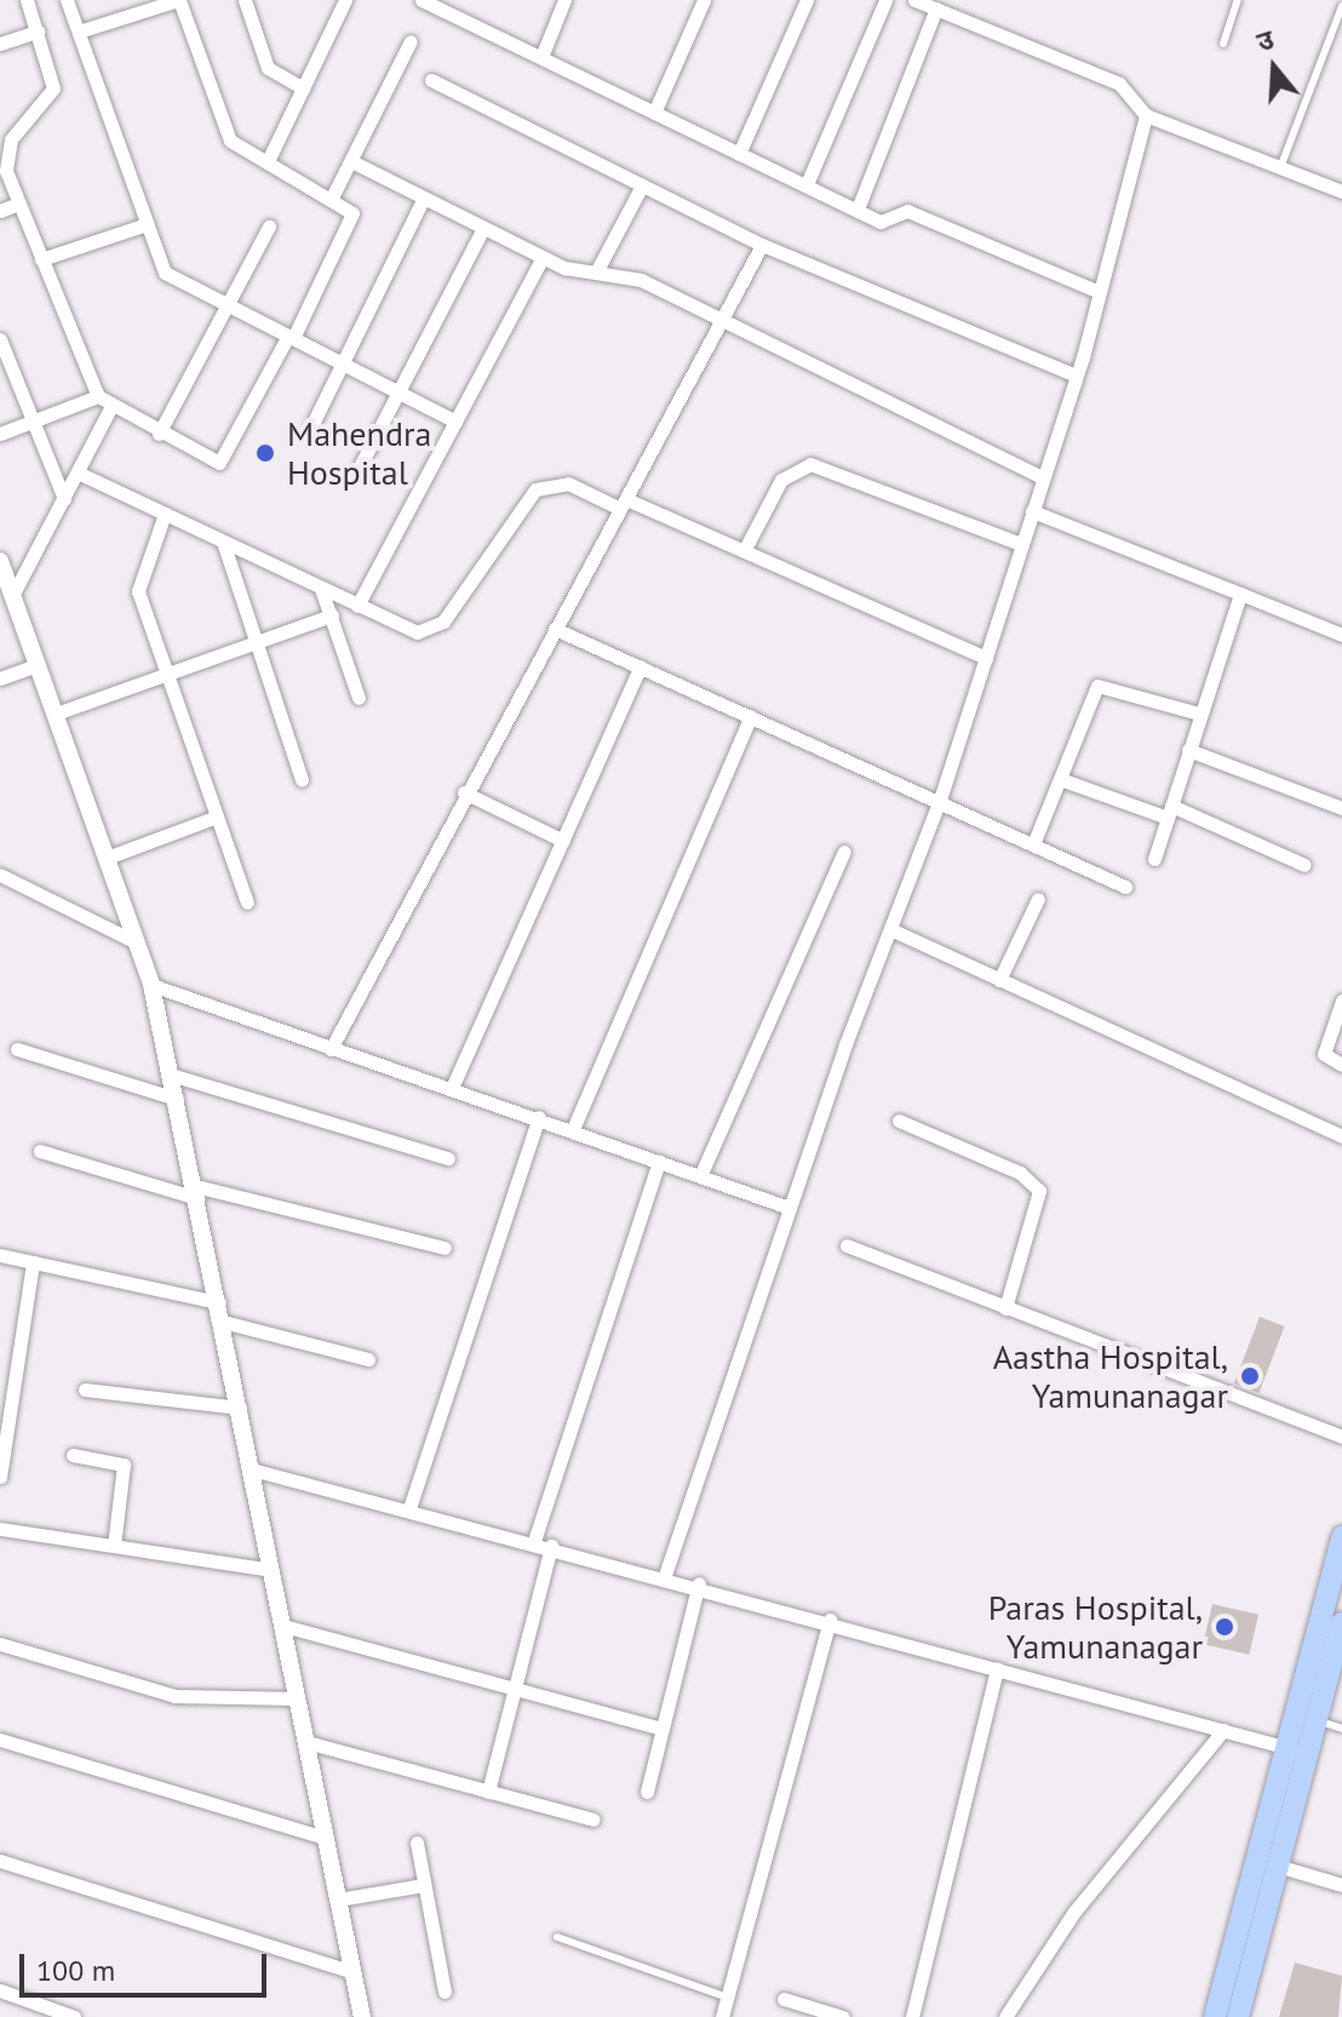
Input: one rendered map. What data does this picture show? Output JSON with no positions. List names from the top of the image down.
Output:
{
  "places": ["Mahendra Hospital", "Aastha Hospital, Yamunanagar", "Paras Hospital, Yamunanagar"],
  "scale_bar": "100 m",
  "north": "top"
}
